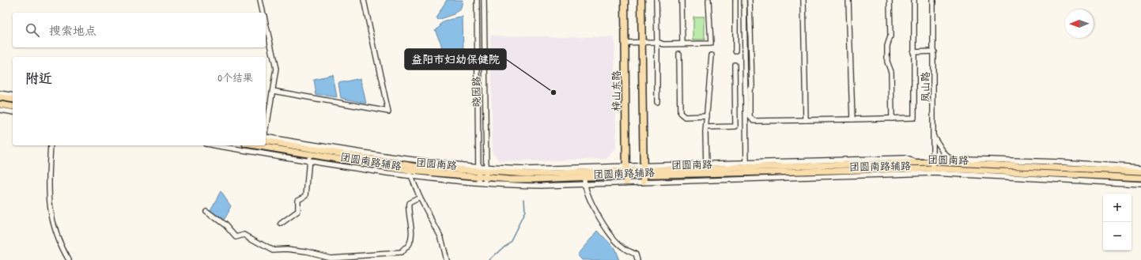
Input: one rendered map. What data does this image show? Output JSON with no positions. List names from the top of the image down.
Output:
{
  "streets": {
    "highway": ["梓山东路"],
    "main road": ["团圆南路"],
    "street": ["凤山路", "晓园路", "团圆南路辅路"]
  },
  "crossings": [
    ["凤山路", "团圆南路"],
    ["梓山东路", "团圆南路"],
    ["梓山东路", "团圆南路辅路"],
    ["晓园路", "团圆南路"],
    ["晓园路", "团圆南路辅路"],
    ["团圆南路", "团圆南路辅路"]
  ],
  "places": ["益阳市妇幼保健院"],
  "north": "left",
  "page": {
    "search": "搜索地点",
    "heading": ["附近", "0个结果"],
    "map_buttons": ["+", "−"]
  }
}
